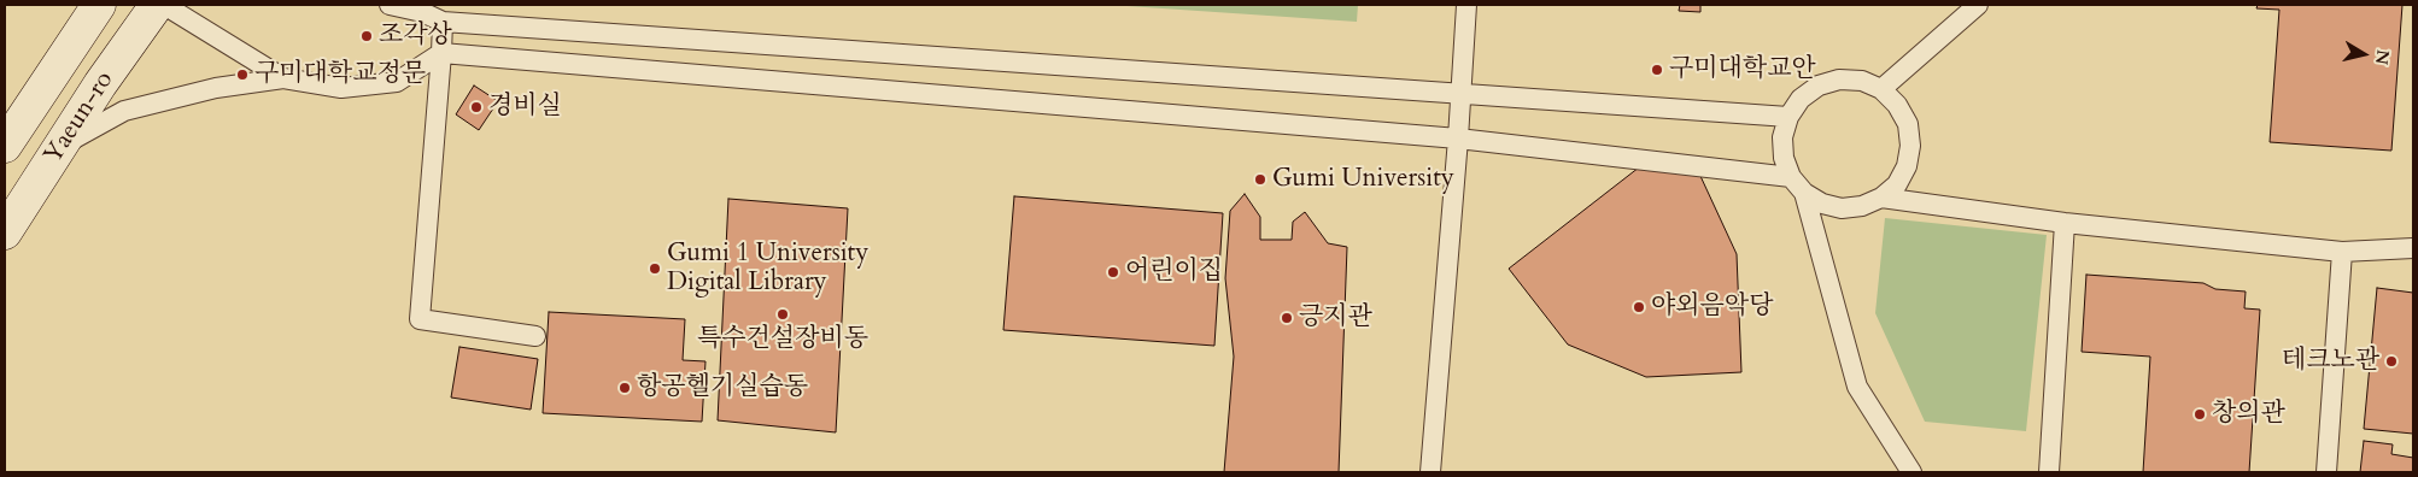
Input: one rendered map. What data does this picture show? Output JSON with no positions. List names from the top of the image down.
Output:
{
  "streets": {
    "main road": ["Yaeun-ro"]
  },
  "places": [
    "조각상",
    "구미대학교안",
    "구미대학교정문",
    "경비실",
    "Gumi University",
    "Gumi 1 University Digital Library",
    "어린이집",
    "야외음악당",
    "특수건설장비동",
    "긍지관",
    "테크노관",
    "항공헬기실습동",
    "창의관"
  ],
  "north": "right"
}
